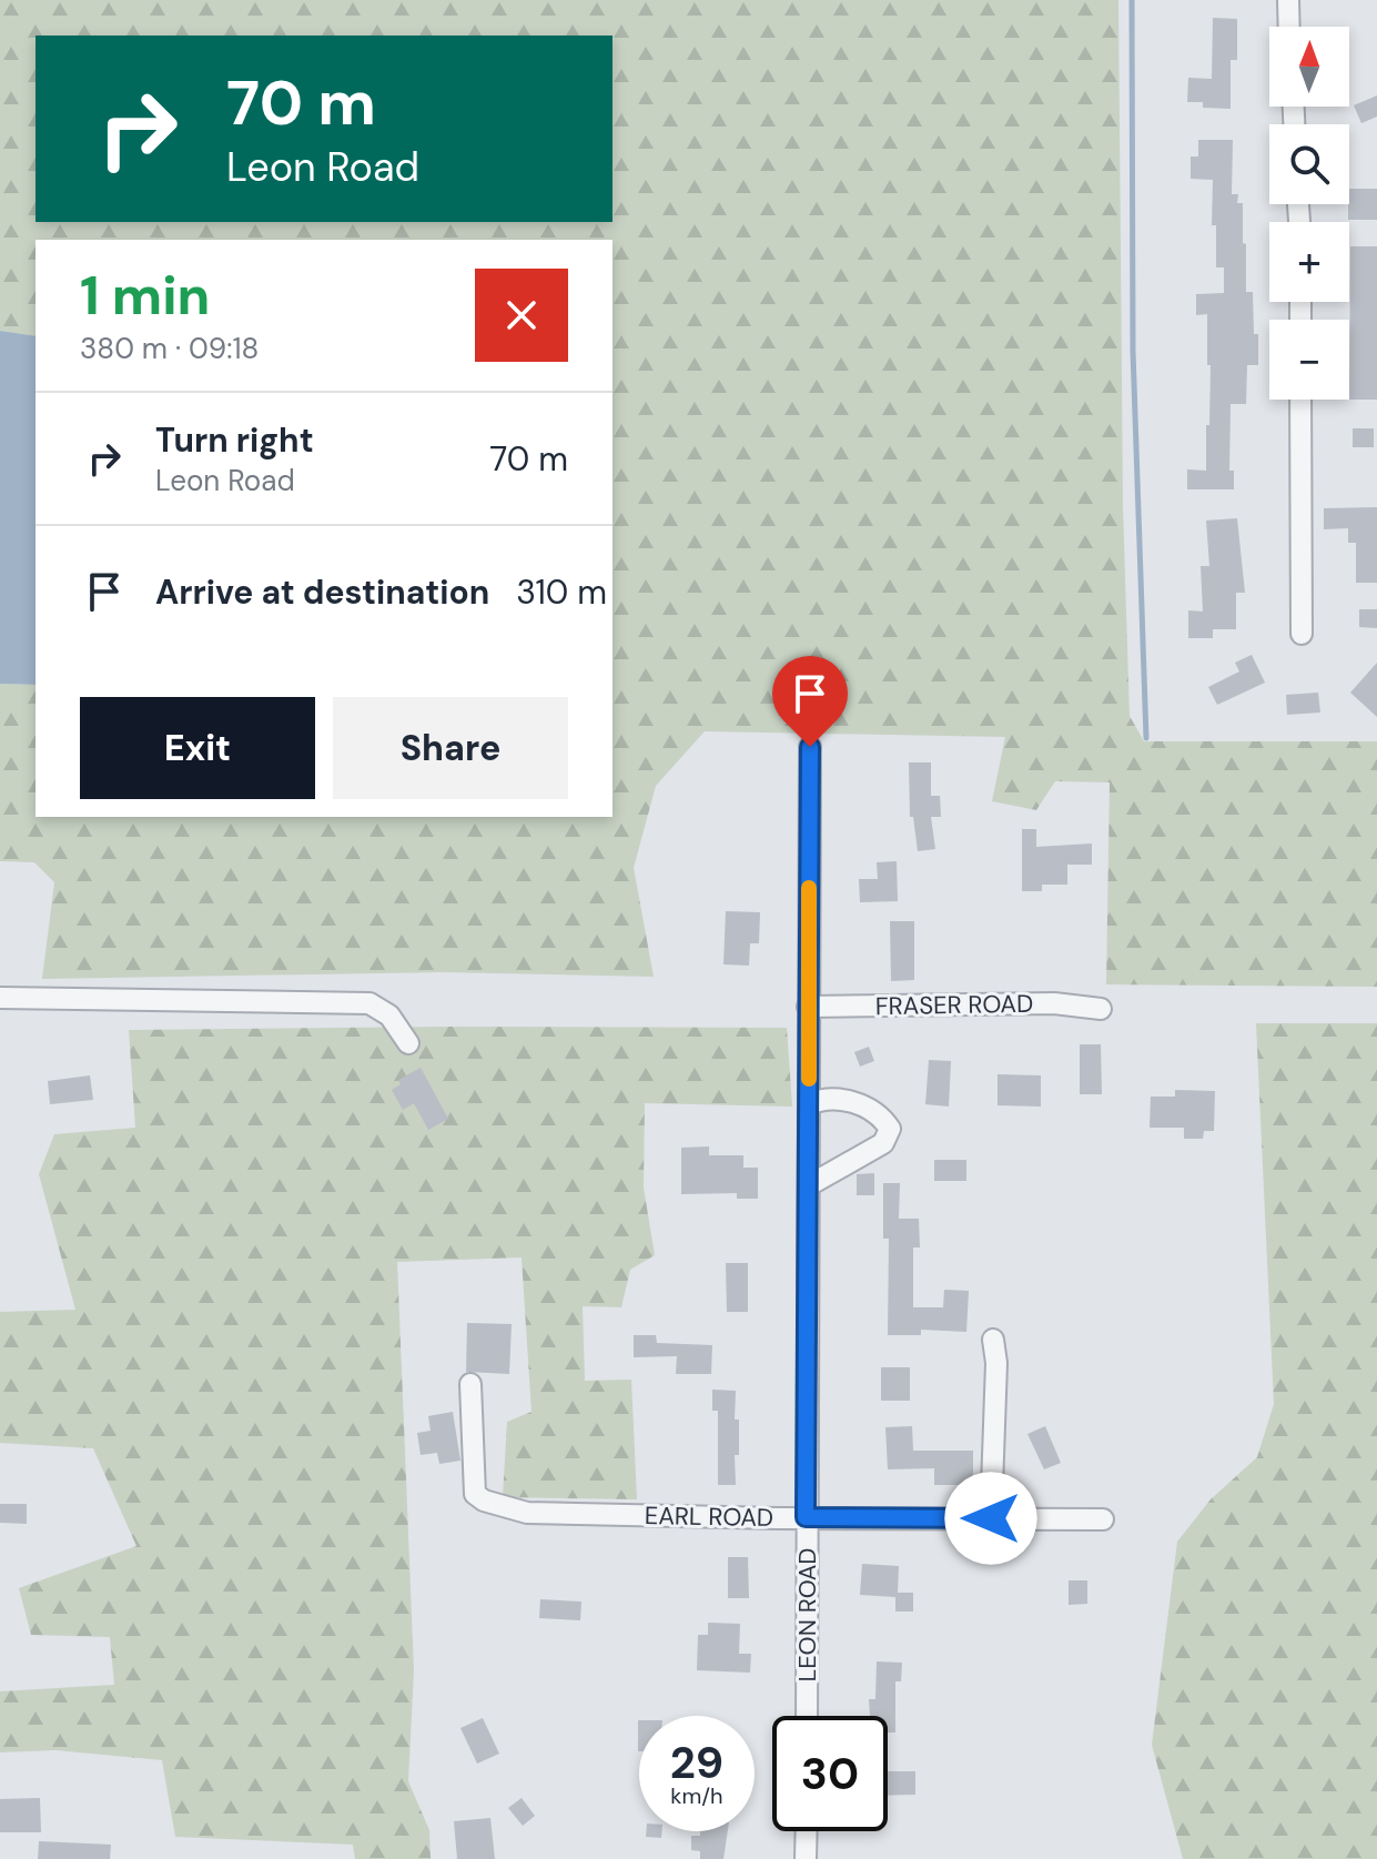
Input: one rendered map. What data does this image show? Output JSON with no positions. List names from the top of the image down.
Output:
{
  "streets": {
    "street": ["FRASER ROAD", "EARL ROAD", "LEON ROAD"]
  },
  "crossings": [
    ["FRASER ROAD", "LEON ROAD"],
    ["EARL ROAD", "LEON ROAD"]
  ],
  "north": "top",
  "page": {
    "map_buttons": ["+", "−"],
    "turn": ["70 m", "Leon Road"],
    "heading": ["1 min", "380 m · 09:18"],
    "list": [
      {
        "name": "Turn right",
        "note": "Leon Road",
        "value": "70 m"
      },
      {
        "name": "Arrive at destination",
        "value": "310 m"
      }
    ],
    "buttons": ["Exit", "Share"],
    "speed": "29 km/h",
    "limit": "30"
  }
}
